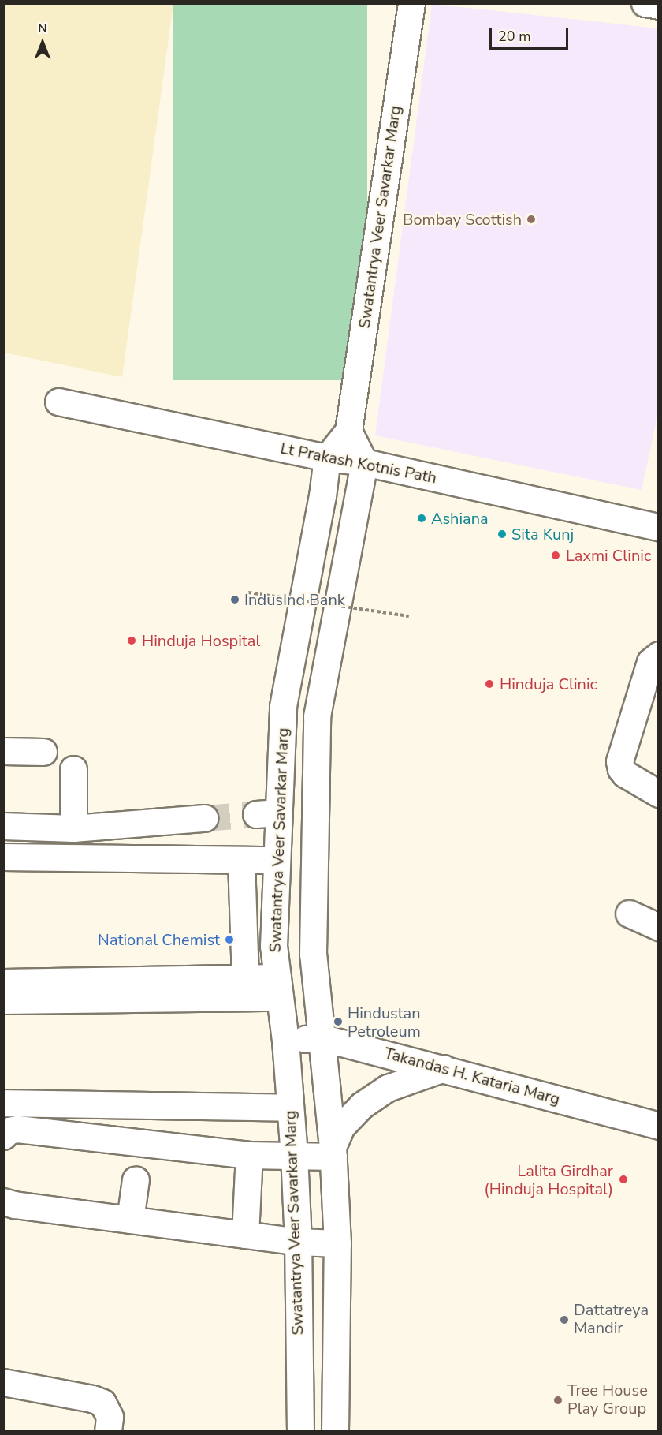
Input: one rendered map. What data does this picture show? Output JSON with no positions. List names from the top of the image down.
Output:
{
  "streets": {
    "street": ["Swatantrya Veer Savarkar Marg", "Lt Prakash Kotnis Path", "Takandas H. Kataria Marg"]
  },
  "crossings": [
    ["Swatantrya Veer Savarkar Marg", "Lt Prakash Kotnis Path"],
    ["Swatantrya Veer Savarkar Marg", "Takandas H. Kataria Marg"]
  ],
  "places": [
    "Bombay Scottish",
    "Ashiana",
    "Sita Kunj",
    "Laxmi Clinic",
    "IndusInd Bank",
    "Hinduja Hospital",
    "Hinduja Clinic",
    "National Chemist",
    "Hindustan Petroleum",
    "Lalita Girdhar (Hinduja Hospital)",
    "Dattatreya Mandir",
    "Tree House Play Group"
  ],
  "scale_bar": "20 m",
  "north": "top"
}
